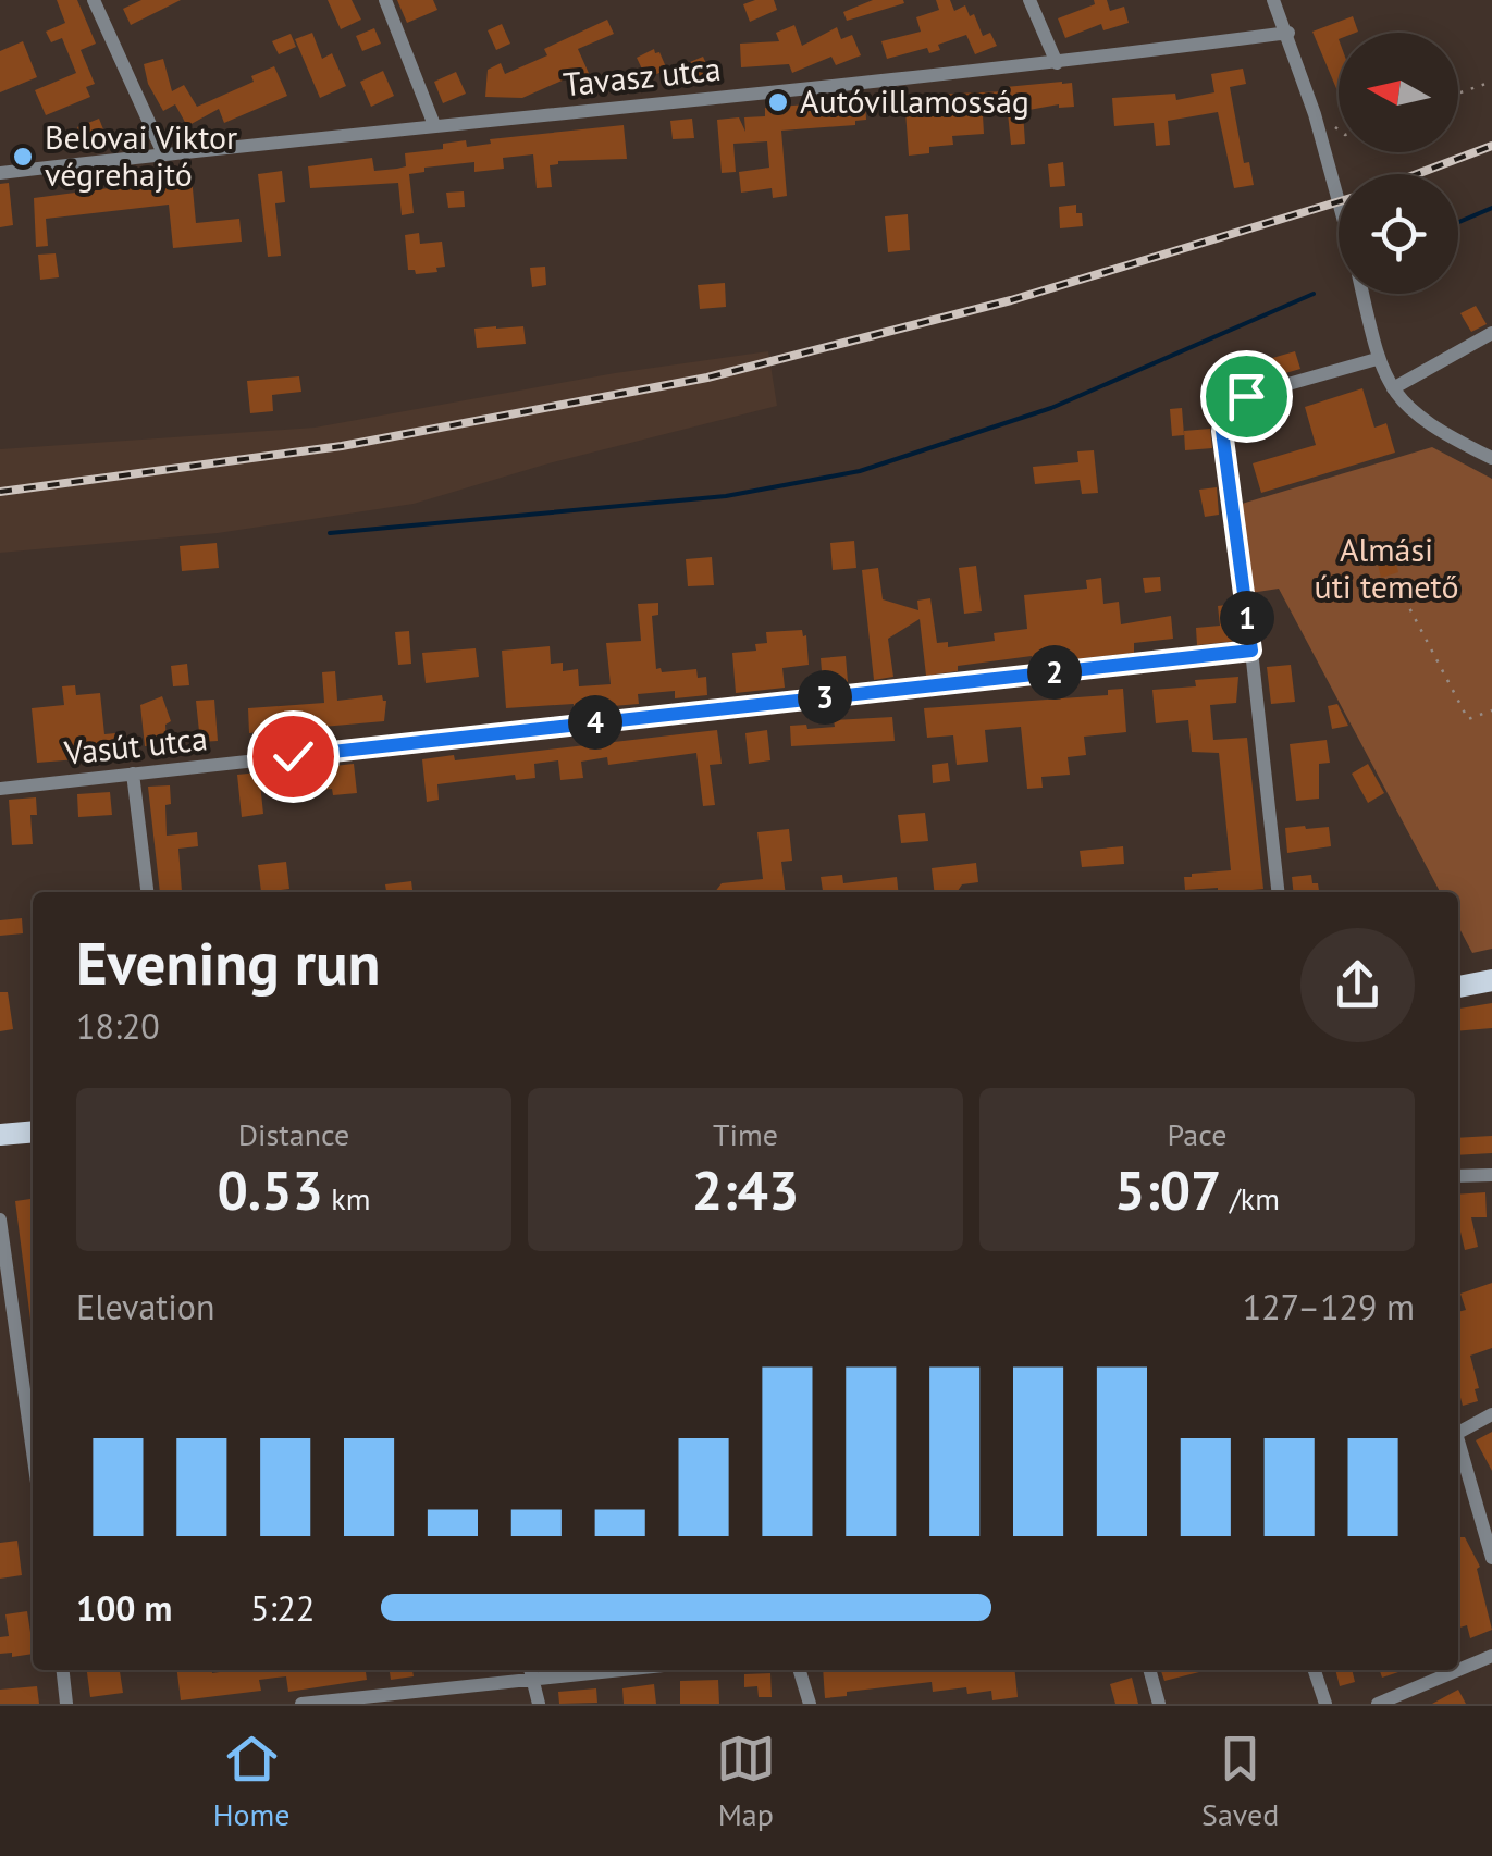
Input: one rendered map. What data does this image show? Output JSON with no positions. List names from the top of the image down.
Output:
{
  "streets": {
    "street": ["Tavasz utca", "Vasút utca"]
  },
  "parks": ["Almási úti temető"],
  "places": ["Autóvillamosság", "Belovai Viktor végrehajtó"],
  "north": "left",
  "page": {
    "pins": [
      "1",
      "2",
      "3",
      "4"
    ],
    "heading": ["Evening run", "18:20"],
    "stats": [
      ["Distance", "0.53 km"],
      ["Time", "2:43"],
      ["Pace", "5:07 /km"]
    ],
    "chart": ["Elevation", "127–129 m"],
    "list": [
      {
        "name": "100 m",
        "note": "5:22"
      }
    ],
    "tabs": ["Home", "Map", "Saved"]
  }
}
